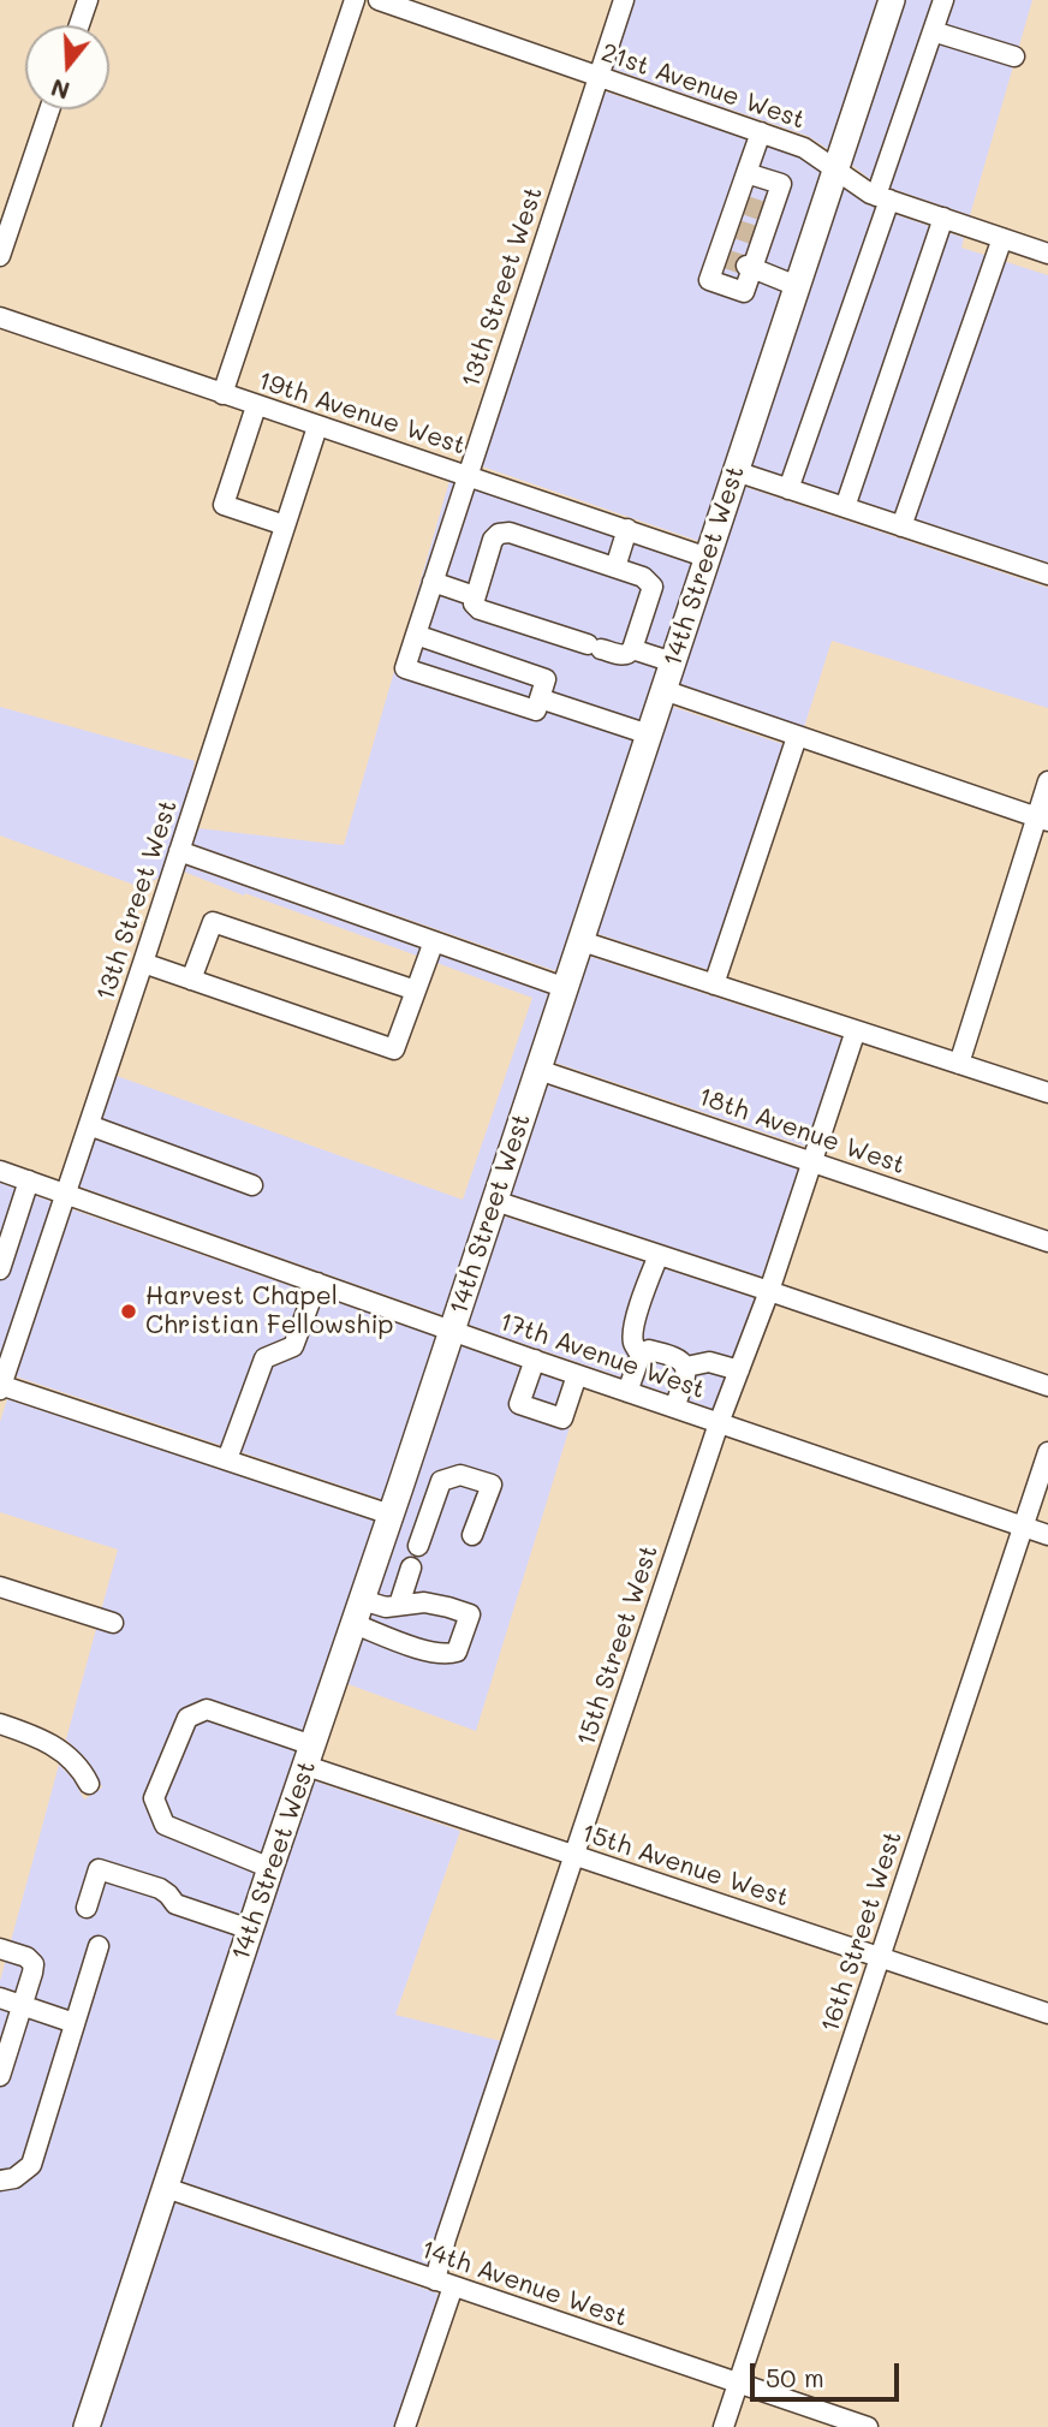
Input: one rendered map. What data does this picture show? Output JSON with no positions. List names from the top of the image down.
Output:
{
  "streets": {
    "main road": ["14th Street West"],
    "street": [
      "21st Avenue West",
      "13th Street West",
      "19th Avenue West",
      "18th Avenue West",
      "17th Avenue West",
      "15th Street West",
      "15th Avenue West",
      "16th Street West",
      "14th Avenue West"
    ]
  },
  "crossings": [
    ["21st Avenue West", "13th Street West"],
    ["21st Avenue West", "14th Street West"],
    ["13th Street West", "19th Avenue West"],
    ["13th Street West", "17th Avenue West"],
    ["19th Avenue West", "14th Street West"],
    ["14th Street West", "18th Avenue West"],
    ["14th Street West", "17th Avenue West"],
    ["14th Street West", "15th Avenue West"],
    ["14th Street West", "14th Avenue West"],
    ["18th Avenue West", "15th Street West"],
    ["17th Avenue West", "15th Street West"],
    ["17th Avenue West", "16th Street West"],
    ["15th Street West", "15th Avenue West"],
    ["15th Street West", "14th Avenue West"],
    ["15th Avenue West", "16th Street West"],
    ["16th Street West", "14th Avenue West"]
  ],
  "places": ["Harvest Chapel Christian Fellowship"],
  "scale_bar": "50 m",
  "north": "bottom"
}
